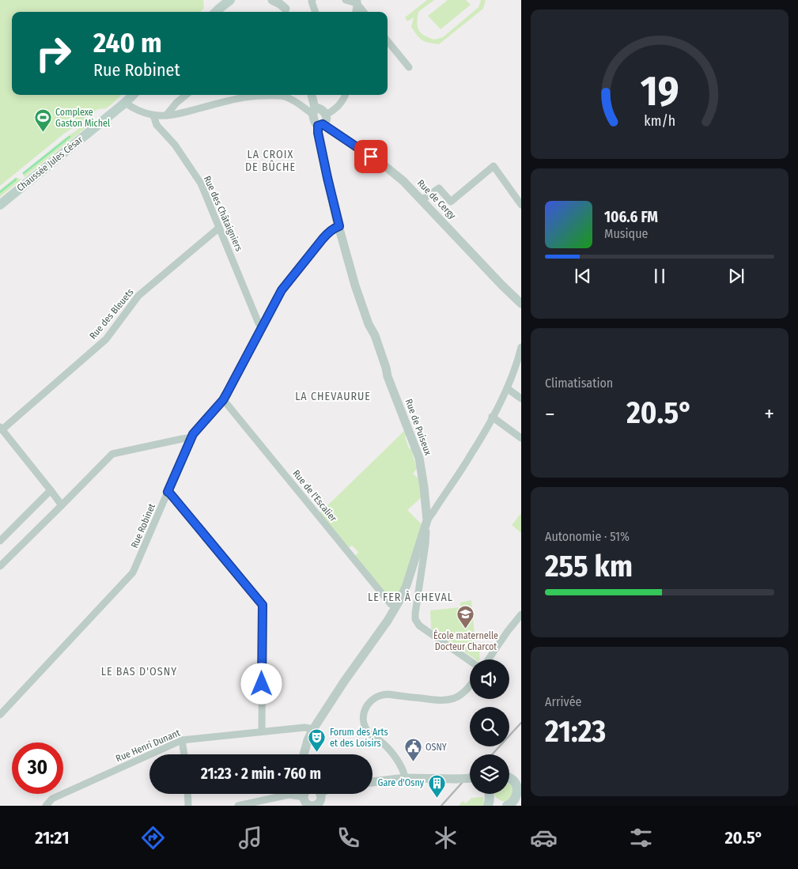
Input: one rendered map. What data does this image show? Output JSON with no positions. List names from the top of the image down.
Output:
{
  "streets": {
    "main road": ["Chaussée Jules César"],
    "street": [
      "Rue de Cergy",
      "Rue des Châtaigniers",
      "Rue des Bleuets",
      "Rue de Puiseux",
      "Rue de l'Escalier",
      "Rue Robinet",
      "Rue Henri Dunant"
    ]
  },
  "crossings": [
    ["Rue de Cergy", "Rue de Puiseux"],
    ["Rue des Châtaigniers", "Rue des Bleuets"],
    ["Rue des Châtaigniers", "Rue Robinet"],
    ["Rue de Puiseux", "Rue Robinet"],
    ["Rue de Puiseux", "Rue Henri Dunant"],
    ["Rue de l'Escalier", "Rue Robinet"]
  ],
  "districts": [
    "LA CROIX DE BÛCHE",
    "LA CHEVAURUE",
    "LE FER À CHEVAL",
    "LE BAS D'OSNY"
  ],
  "places": {
    "sports": ["Complexe Gaston Michel"],
    "school or university": ["École maternelle Docteur Charcot"],
    "theatre": ["Forum des Arts et des Loisirs"],
    "public building": ["OSNY"],
    "building": ["Gare d'Osny"]
  },
  "page": {
    "turn": ["240 m", "Rue Robinet"],
    "song": ["106.6 FM", "Musique"],
    "tile": [
      "Climatisation",
      ["Autonomie · 51%", "255 km"],
      ["Arrivée", "21:23"]
    ],
    "heat": ["−", "20.5°", "+"],
    "limit": "30",
    "trip": "21:23 · 2 min · 760 m",
    "tabs": ["21:21", "20.5°"],
    "gauge": ["19", "km/h"]
  }
}
